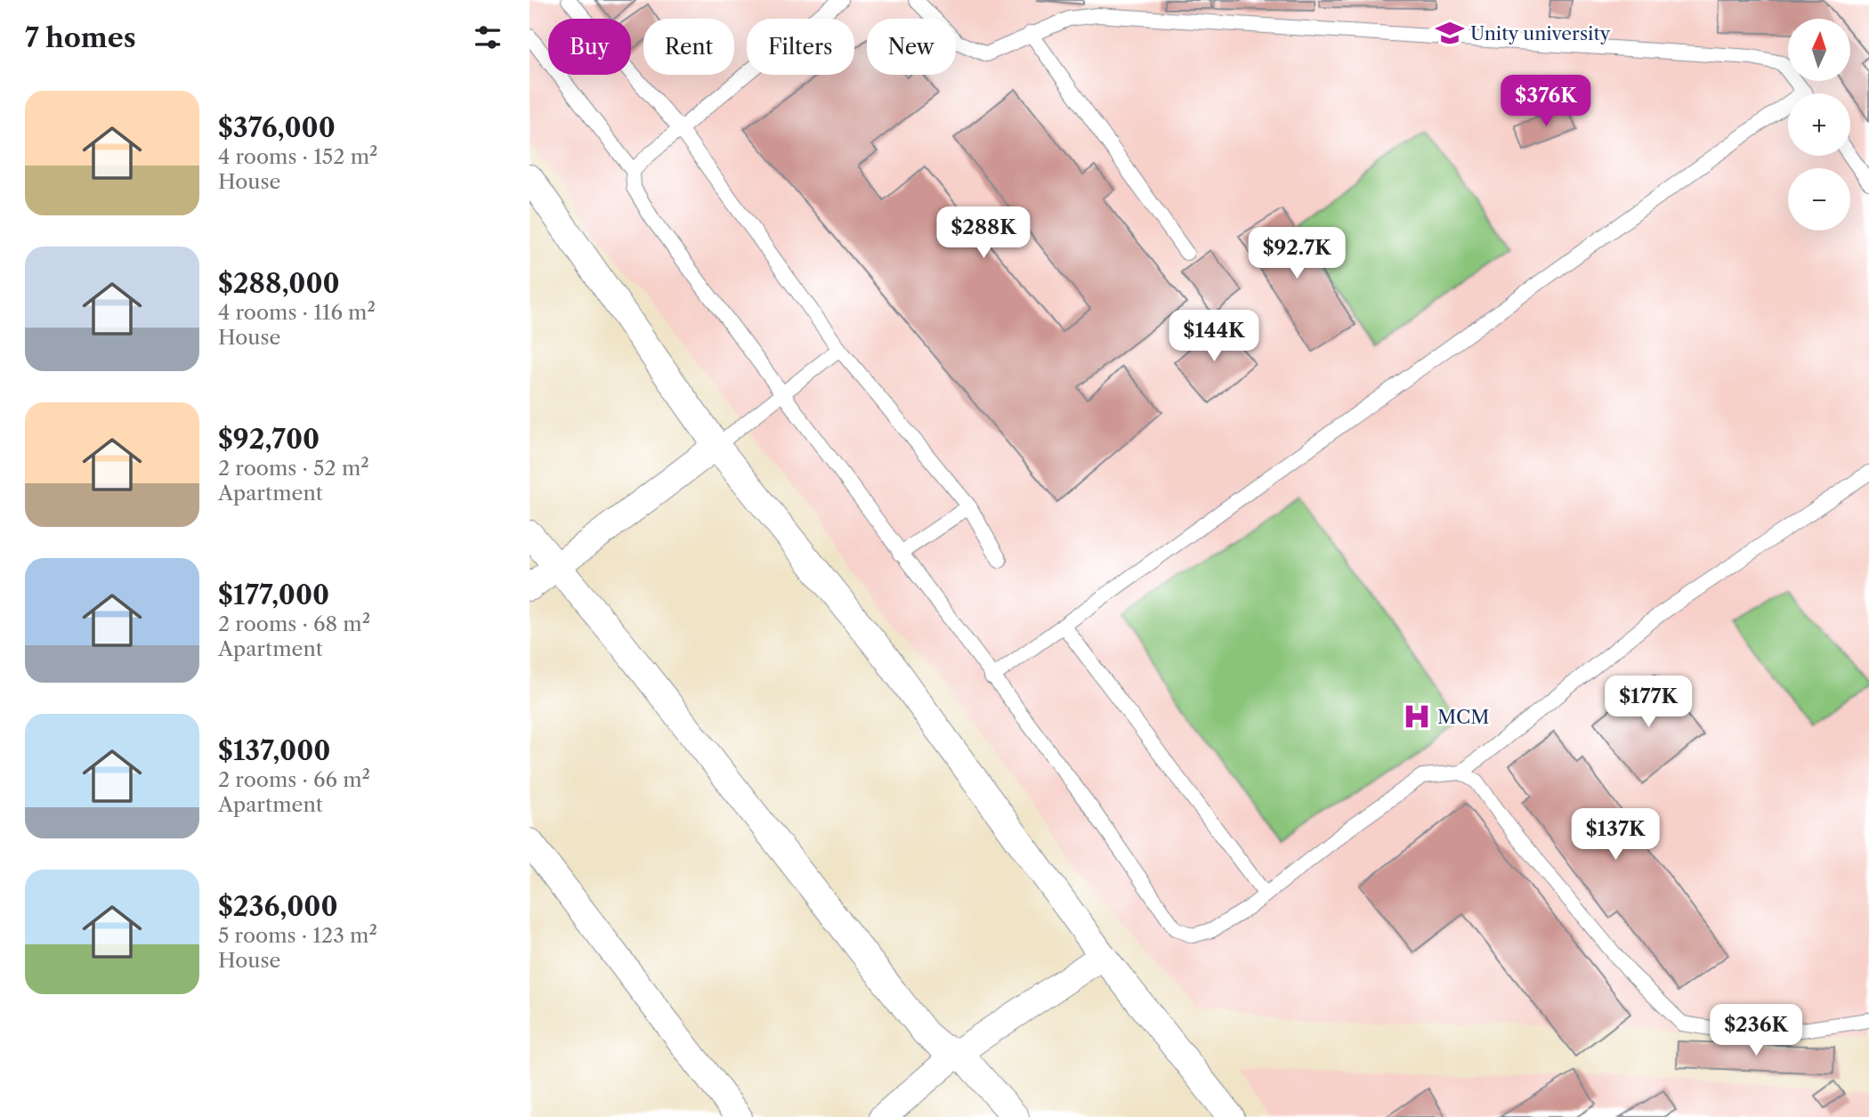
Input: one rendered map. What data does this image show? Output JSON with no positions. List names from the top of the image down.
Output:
{
  "places": {
    "school or university": ["Unity university"],
    "hospital": ["MCM"]
  },
  "north": "top",
  "page": {
    "heading": "7 homes",
    "map_buttons": ["+", "−"],
    "chip": [
      "Buy",
      "Rent",
      "Filters",
      "New"
    ],
    "list": [
      {
        "name": "$376,000",
        "note": "4 rooms · 152 m² · House"
      },
      {
        "name": "$288,000",
        "note": "4 rooms · 116 m² · House"
      },
      {
        "name": "$92,700",
        "note": "2 rooms · 52 m² · Apartment"
      },
      {
        "name": "$177,000",
        "note": "2 rooms · 68 m² · Apartment"
      },
      {
        "name": "$137,000",
        "note": "2 rooms · 66 m² · Apartment"
      },
      {
        "name": "$236,000",
        "note": "5 rooms · 123 m² · House"
      }
    ],
    "price": [
      "$376K",
      "$288K",
      "$92.7K",
      "$144K",
      "$177K",
      "$137K",
      "$236K"
    ]
  }
}
